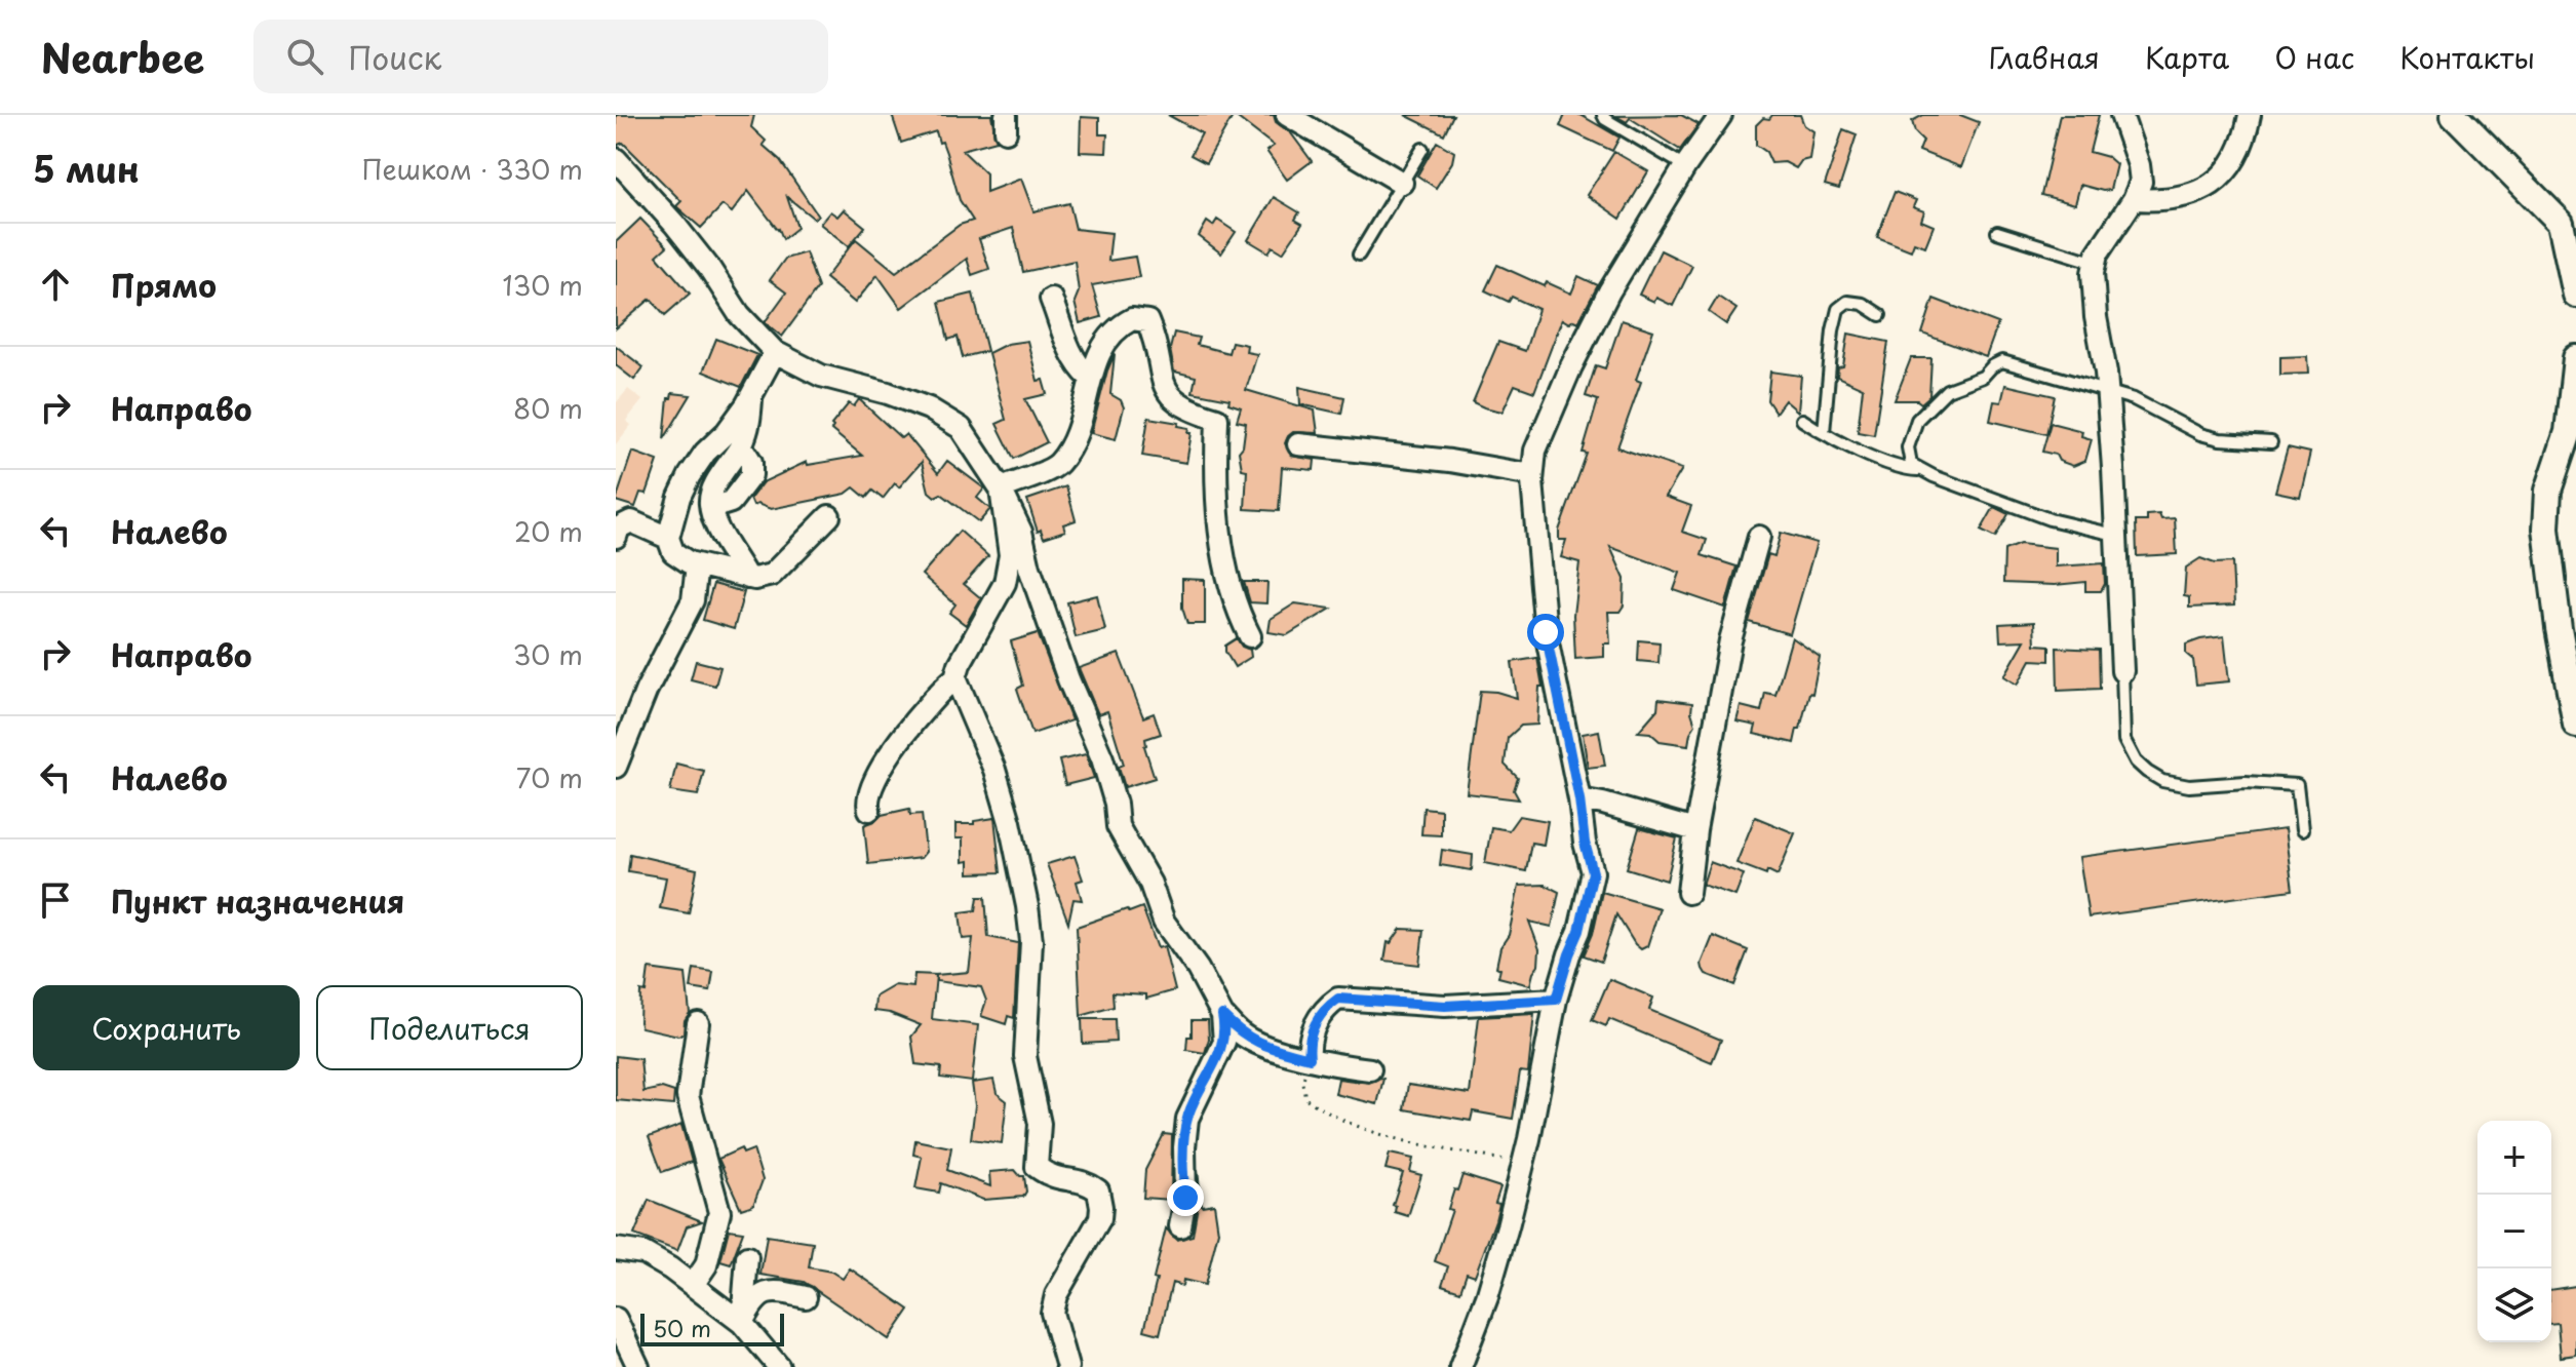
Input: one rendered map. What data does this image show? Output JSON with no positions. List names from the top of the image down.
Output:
{
  "scale_bar": "50 m",
  "page": {
    "header": "Nearbee",
    "search": "Поиск",
    "nav": [
      "Главная",
      "Карта",
      "О нас",
      "Контакты"
    ],
    "heading": ["5 мин", "Пешком · 330 m"],
    "list": [
      ["Прямо", "130 m"],
      ["Направо", "80 m"],
      ["Налево", "20 m"],
      ["Направо", "30 m"],
      ["Налево", "70 m"],
      "Пункт назначения"
    ],
    "buttons": ["Сохранить", "Поделиться"],
    "map_buttons": ["+", "−"],
    "scale": "50 m"
  }
}
